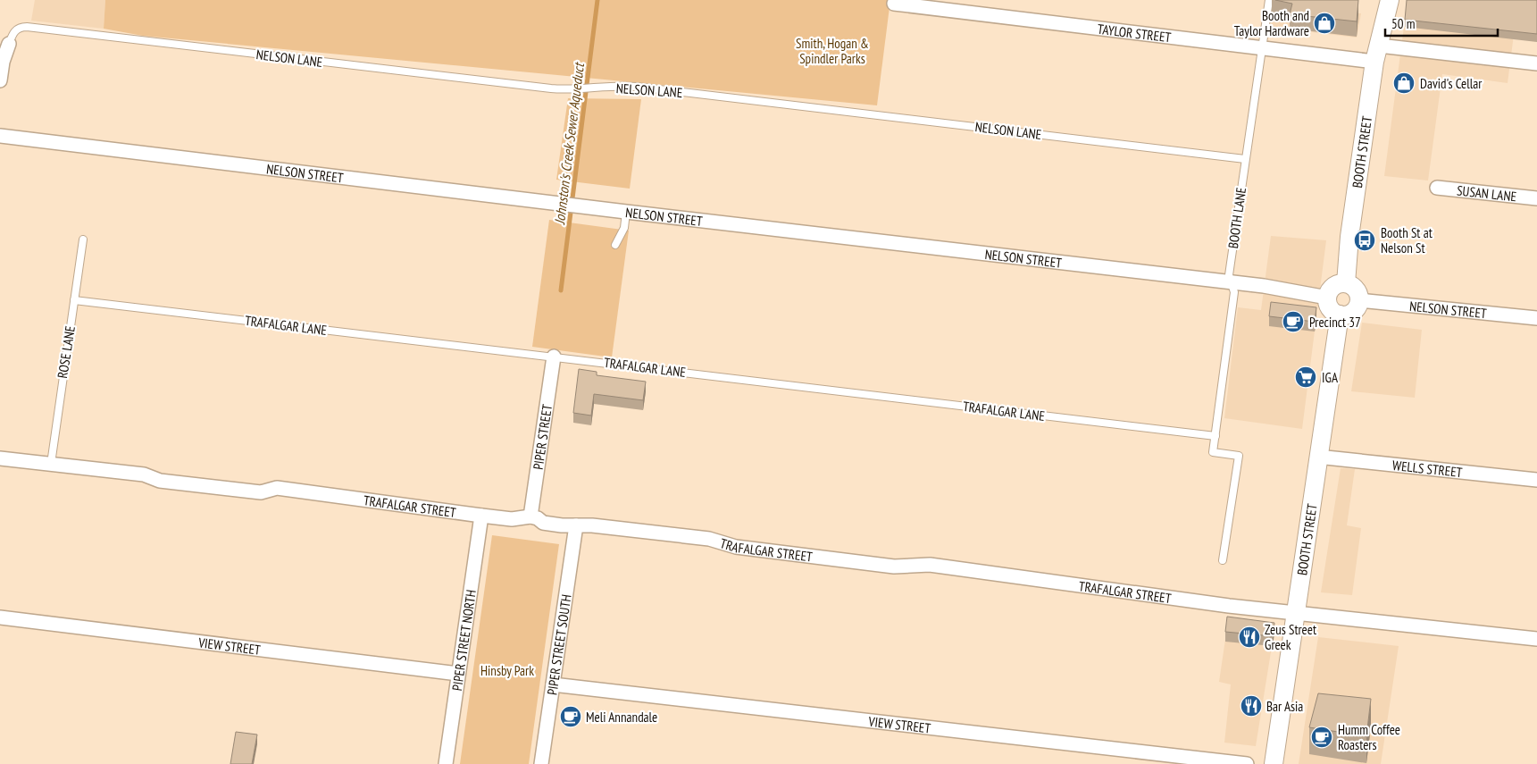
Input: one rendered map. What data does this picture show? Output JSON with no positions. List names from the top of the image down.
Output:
{
  "streets": {
    "main road": ["BOOTH STREET"],
    "street": [
      "TAYLOR STREET",
      "NELSON STREET",
      "SUSAN LANE",
      "PIPER STREET",
      "WELLS STREET",
      "TRAFALGAR STREET",
      "PIPER STREET NORTH",
      "VIEW STREET",
      "PIPER STREET SOUTH"
    ],
    "lane": [
      "NELSON LANE",
      "BOOTH LANE",
      "TRAFALGAR LANE",
      "ROSE LANE"
    ]
  },
  "crossings": [
    ["TAYLOR STREET", "BOOTH STREET"],
    ["TAYLOR STREET", "BOOTH LANE"],
    ["NELSON LANE", "BOOTH LANE"],
    ["BOOTH STREET", "NELSON STREET"],
    ["BOOTH STREET", "WELLS STREET"],
    ["BOOTH STREET", "TRAFALGAR STREET"],
    ["NELSON STREET", "BOOTH LANE"],
    ["BOOTH LANE", "TRAFALGAR LANE"],
    ["TRAFALGAR LANE", "ROSE LANE"],
    ["TRAFALGAR LANE", "PIPER STREET"],
    ["ROSE LANE", "TRAFALGAR STREET"],
    ["PIPER STREET", "TRAFALGAR STREET"],
    ["TRAFALGAR STREET", "PIPER STREET NORTH"],
    ["TRAFALGAR STREET", "PIPER STREET SOUTH"],
    ["PIPER STREET NORTH", "VIEW STREET"],
    ["VIEW STREET", "PIPER STREET SOUTH"]
  ],
  "water": ["Johnston's Creek Sewer Aqueduct"],
  "parks": ["Smith, Hogan & Spindler Parks", "Hinsby Park"],
  "places": {
    "shop": ["Booth and Taylor Hardware", "David's Cellar"],
    "bus stop": ["Booth St at Nelson St"],
    "cafe": ["Precinct 37", "Meli Annandale", "Humm Coffee Roasters"],
    "supermarket": ["IGA"],
    "restaurant": ["Zeus Street Greek", "Bar Asia"]
  },
  "scale_bar": "50 m"
}
